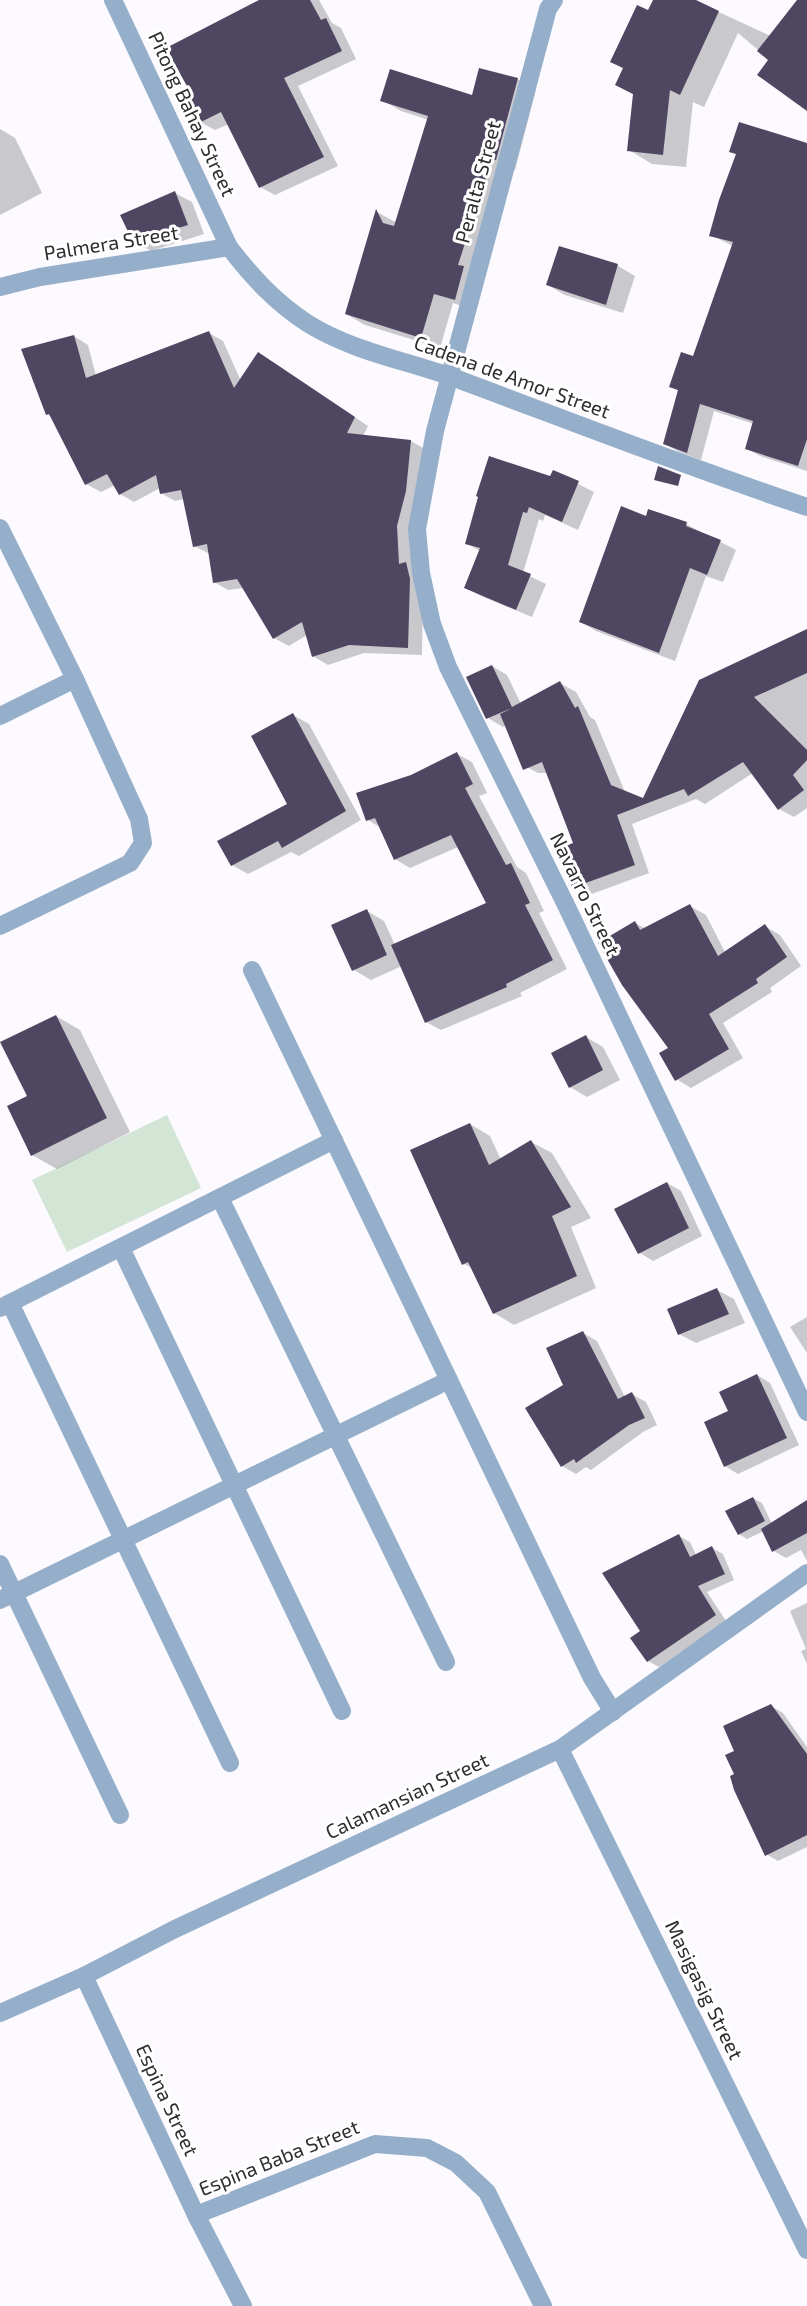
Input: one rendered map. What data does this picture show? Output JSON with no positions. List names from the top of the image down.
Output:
{
  "streets": {
    "street": [
      "Pitong Bahay Street",
      "Peralta Street",
      "Palmera Street",
      "Cadena de Amor Street",
      "Navarro Street",
      "Calamansian Street",
      "Masigasig Street",
      "Espina Street",
      "Espina Baba Street"
    ]
  },
  "crossings": [
    ["Pitong Bahay Street", "Palmera Street"],
    ["Pitong Bahay Street", "Cadena de Amor Street"],
    ["Peralta Street", "Cadena de Amor Street"],
    ["Peralta Street", "Navarro Street"],
    ["Palmera Street", "Cadena de Amor Street"],
    ["Cadena de Amor Street", "Navarro Street"],
    ["Calamansian Street", "Masigasig Street"],
    ["Calamansian Street", "Espina Street"],
    ["Espina Street", "Espina Baba Street"]
  ]
}
